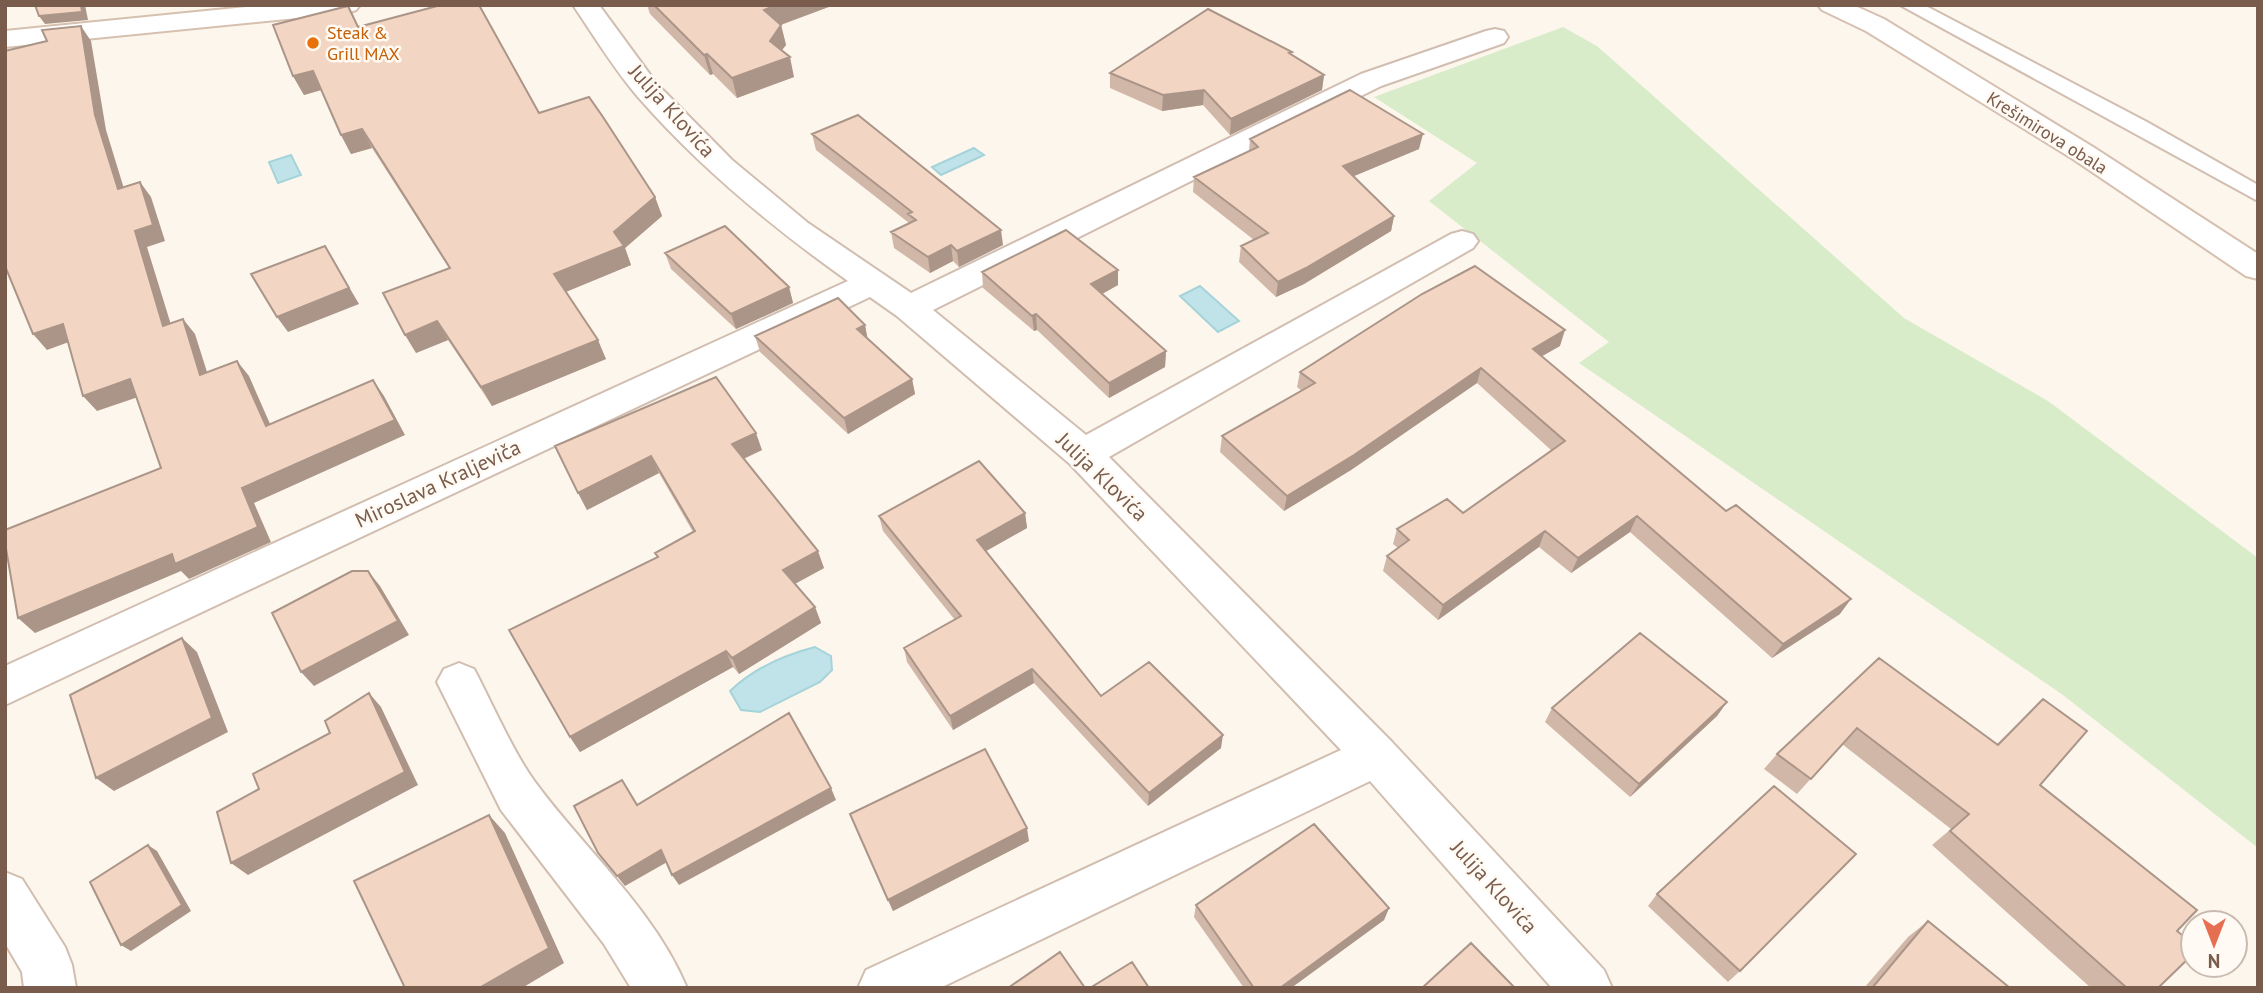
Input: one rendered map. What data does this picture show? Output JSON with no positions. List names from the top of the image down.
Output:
{
  "streets": {
    "street": ["Julija Klovića", "Krešimirova obala", "Miroslava Kraljeviča"]
  },
  "crossings": [
    ["Julija Klovića", "Miroslava Kraljeviča"]
  ],
  "places": ["Steak & Grill MAX"],
  "north": "bottom"
}
